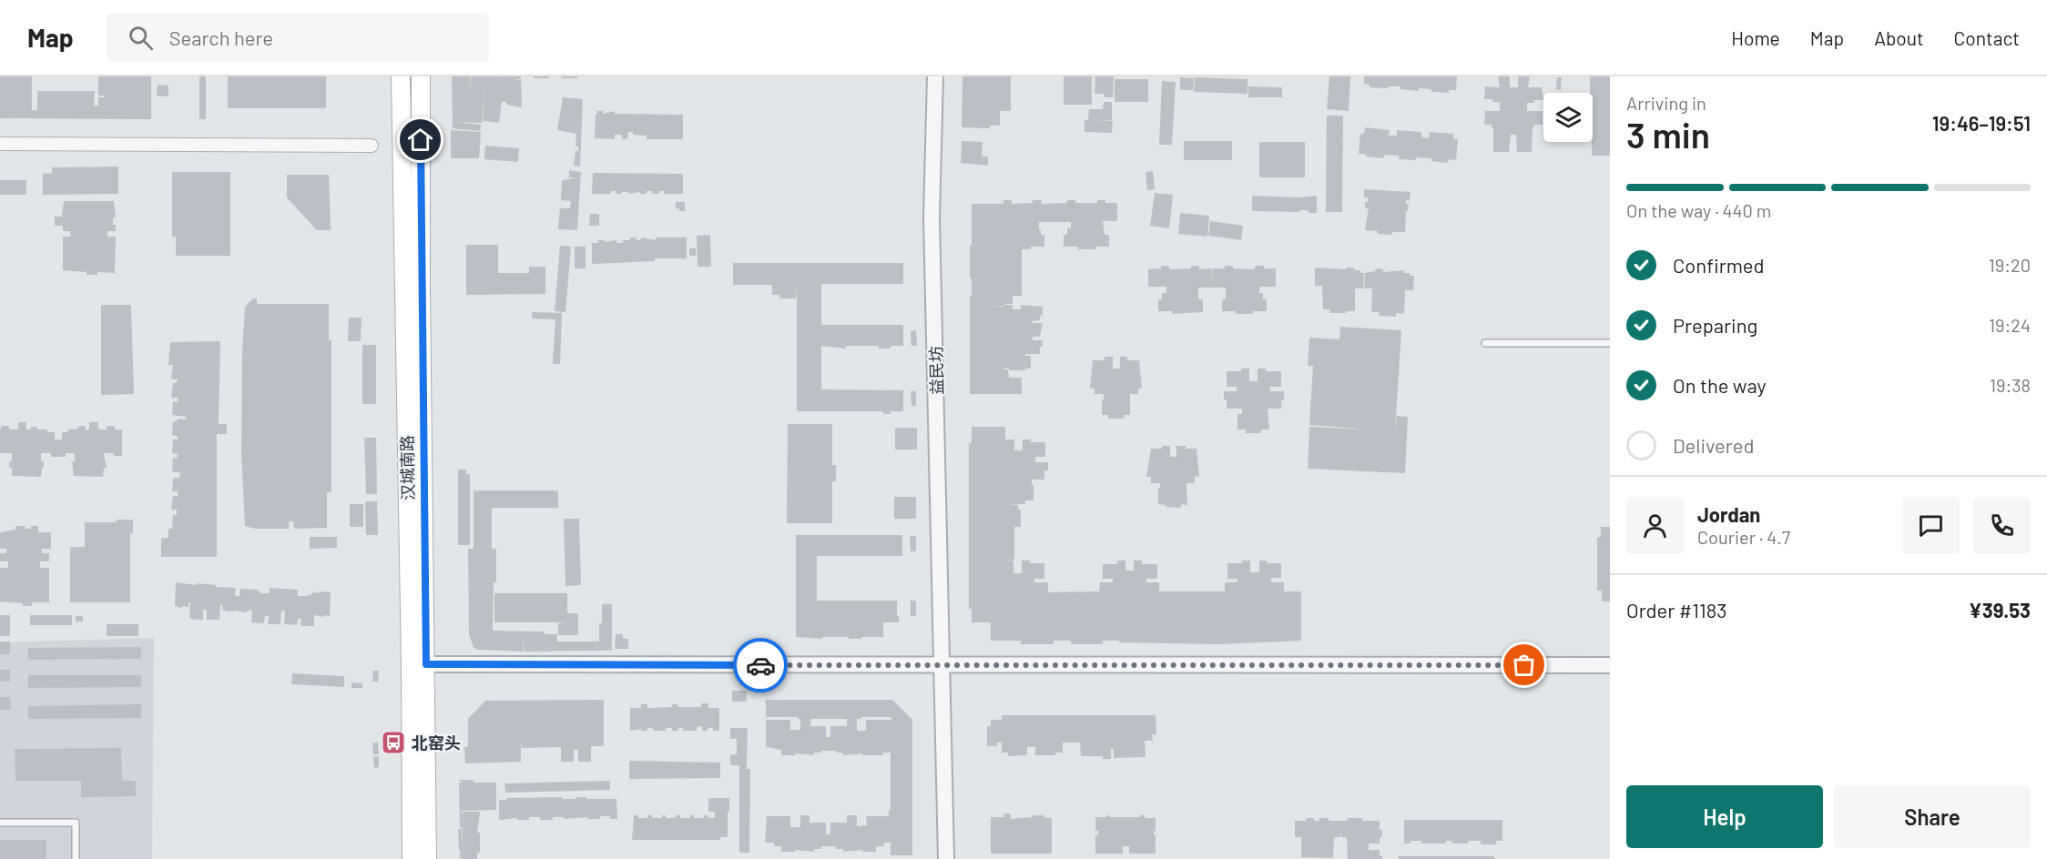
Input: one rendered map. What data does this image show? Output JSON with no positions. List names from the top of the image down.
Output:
{
  "streets": {
    "main road": ["汉城南路"],
    "street": ["益民坊"]
  },
  "places": {
    "bus stop": ["北窑头"]
  },
  "page": {
    "header": "Map",
    "search": "Search here",
    "nav": [
      "Home",
      "Map",
      "About",
      "Contact"
    ],
    "heading": ["3 min", "Arriving in", "19:46–19:51"],
    "panel": [
      "Jordan",
      "Courier · 4.7",
      "Order #1183",
      "¥39.53"
    ],
    "bar": "On the way · 440 m",
    "list": [
      ["Confirmed", "19:20"],
      ["Preparing", "19:24"],
      ["On the way", "19:38"],
      "Delivered"
    ],
    "buttons": ["Help", "Share"]
  }
}
